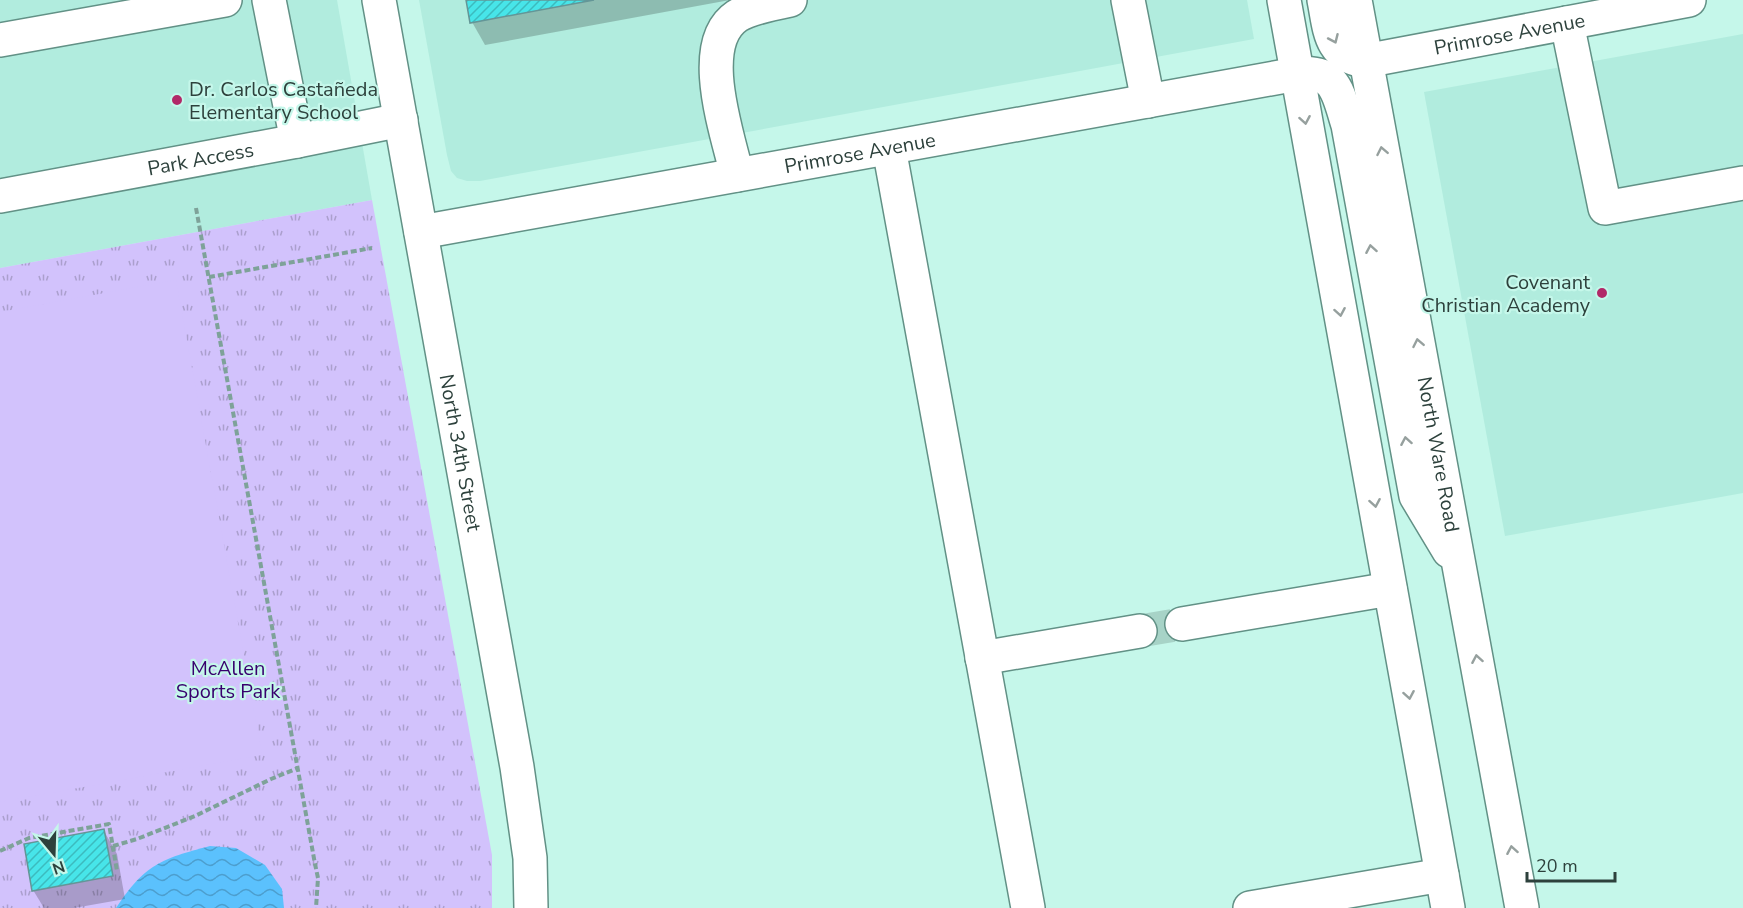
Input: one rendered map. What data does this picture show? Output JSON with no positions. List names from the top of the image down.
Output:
{
  "streets": {
    "main road": [
      "Primrose Avenue",
      "Park Access",
      "North 34th Street",
      "North Ware Road"
    ]
  },
  "crossings": [
    ["Primrose Avenue", "North 34th Street"],
    ["Primrose Avenue", "North Ware Road"],
    ["Park Access", "North 34th Street"]
  ],
  "parks": ["McAllen Sports Park"],
  "places": ["Dr. Carlos Castañeda Elementary School", "Covenant Christian Academy"],
  "scale_bar": "20 m",
  "north": "bottom"
}
